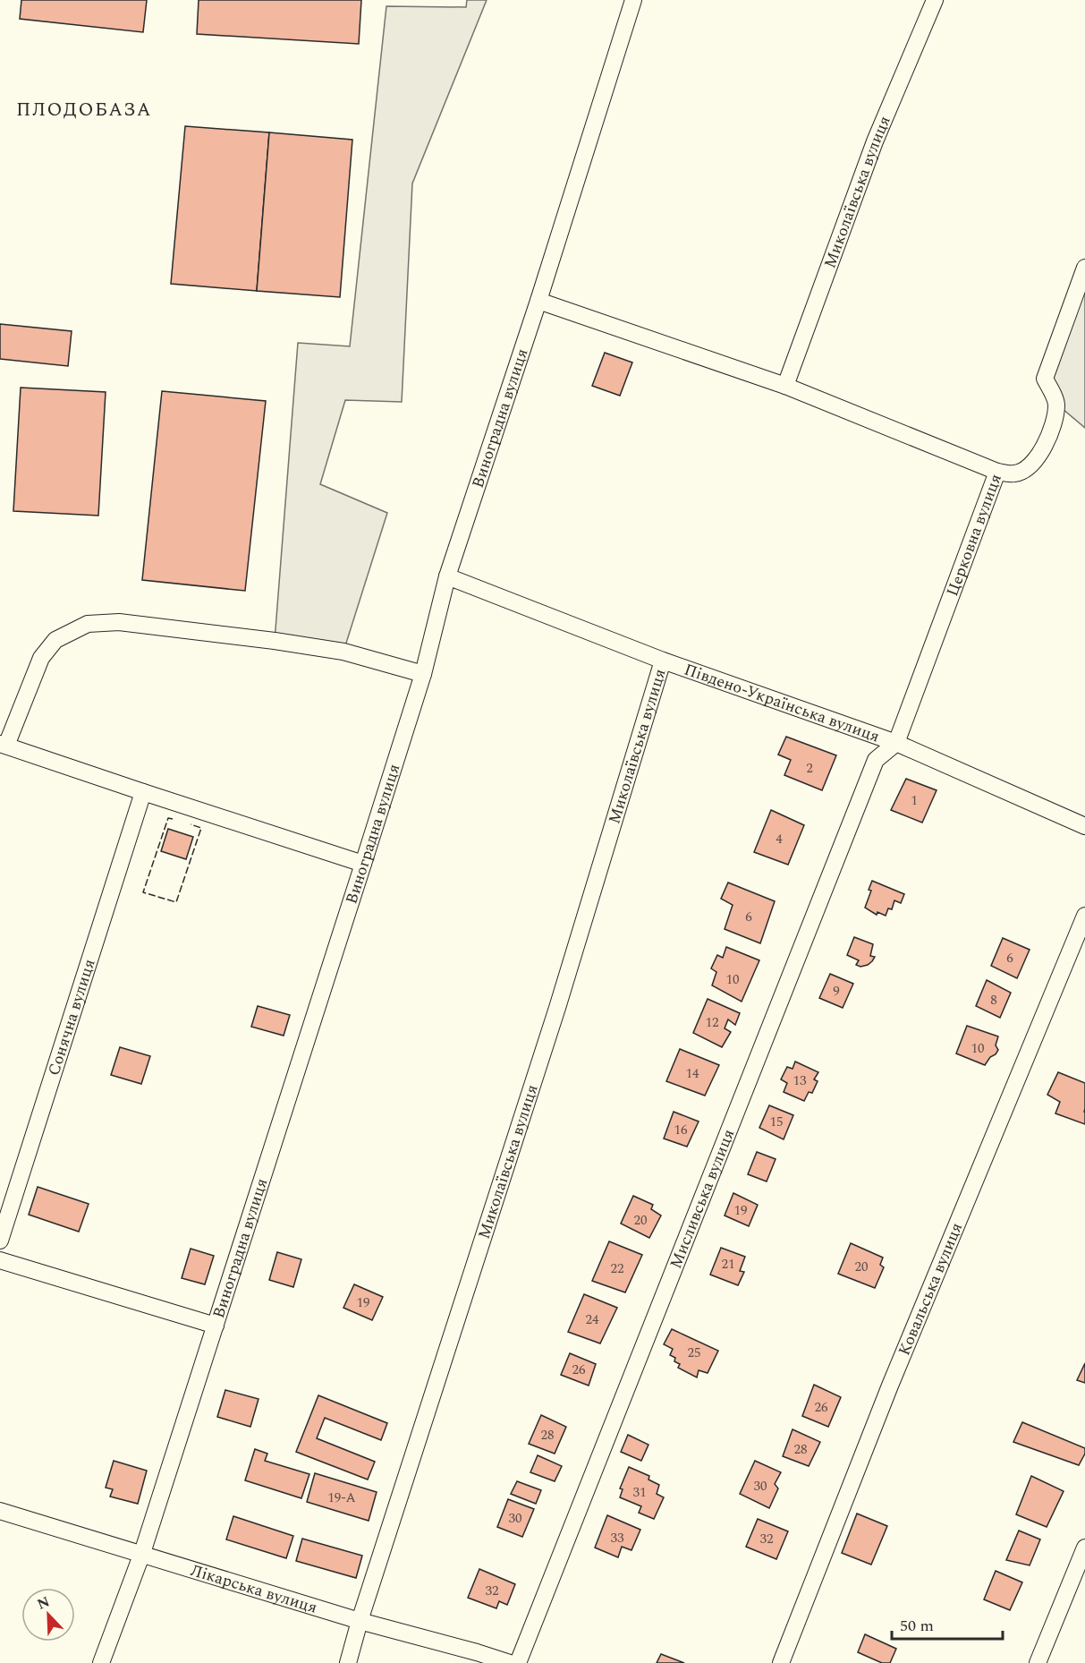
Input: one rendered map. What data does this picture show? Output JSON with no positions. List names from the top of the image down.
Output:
{
  "streets": {
    "street": [
      "Миколаївська вулиця",
      "Виноградна вулиця",
      "Церковна вулиця",
      "Південо-Українська вулиця",
      "Сонячна вулиця",
      "Мисливська вулиця",
      "Ковальська вулиця",
      "Лікарська вулиця"
    ]
  },
  "crossings": [
    ["Миколаївська вулиця", "Південо-Українська вулиця"],
    ["Миколаївська вулиця", "Лікарська вулиця"],
    ["Виноградна вулиця", "Південо-Українська вулиця"],
    ["Виноградна вулиця", "Лікарська вулиця"],
    ["Церковна вулиця", "Південо-Українська вулиця"],
    ["Церковна вулиця", "Мисливська вулиця"],
    ["Південо-Українська вулиця", "Мисливська вулиця"]
  ],
  "districts": ["ПЛОДОБАЗА"],
  "house_numbers": [
    "2",
    "1",
    "4",
    "6",
    "6",
    "10",
    "9",
    "8",
    "12",
    "10",
    "14",
    "13",
    "15",
    "16",
    "19",
    "20",
    "21",
    "20",
    "22",
    "19",
    "24",
    "25",
    "26",
    "26",
    "28",
    "28",
    "30",
    "31",
    "19-А",
    "30",
    "33",
    "32",
    "32"
  ],
  "scale_bar": "50 m",
  "north": "top left"
}
